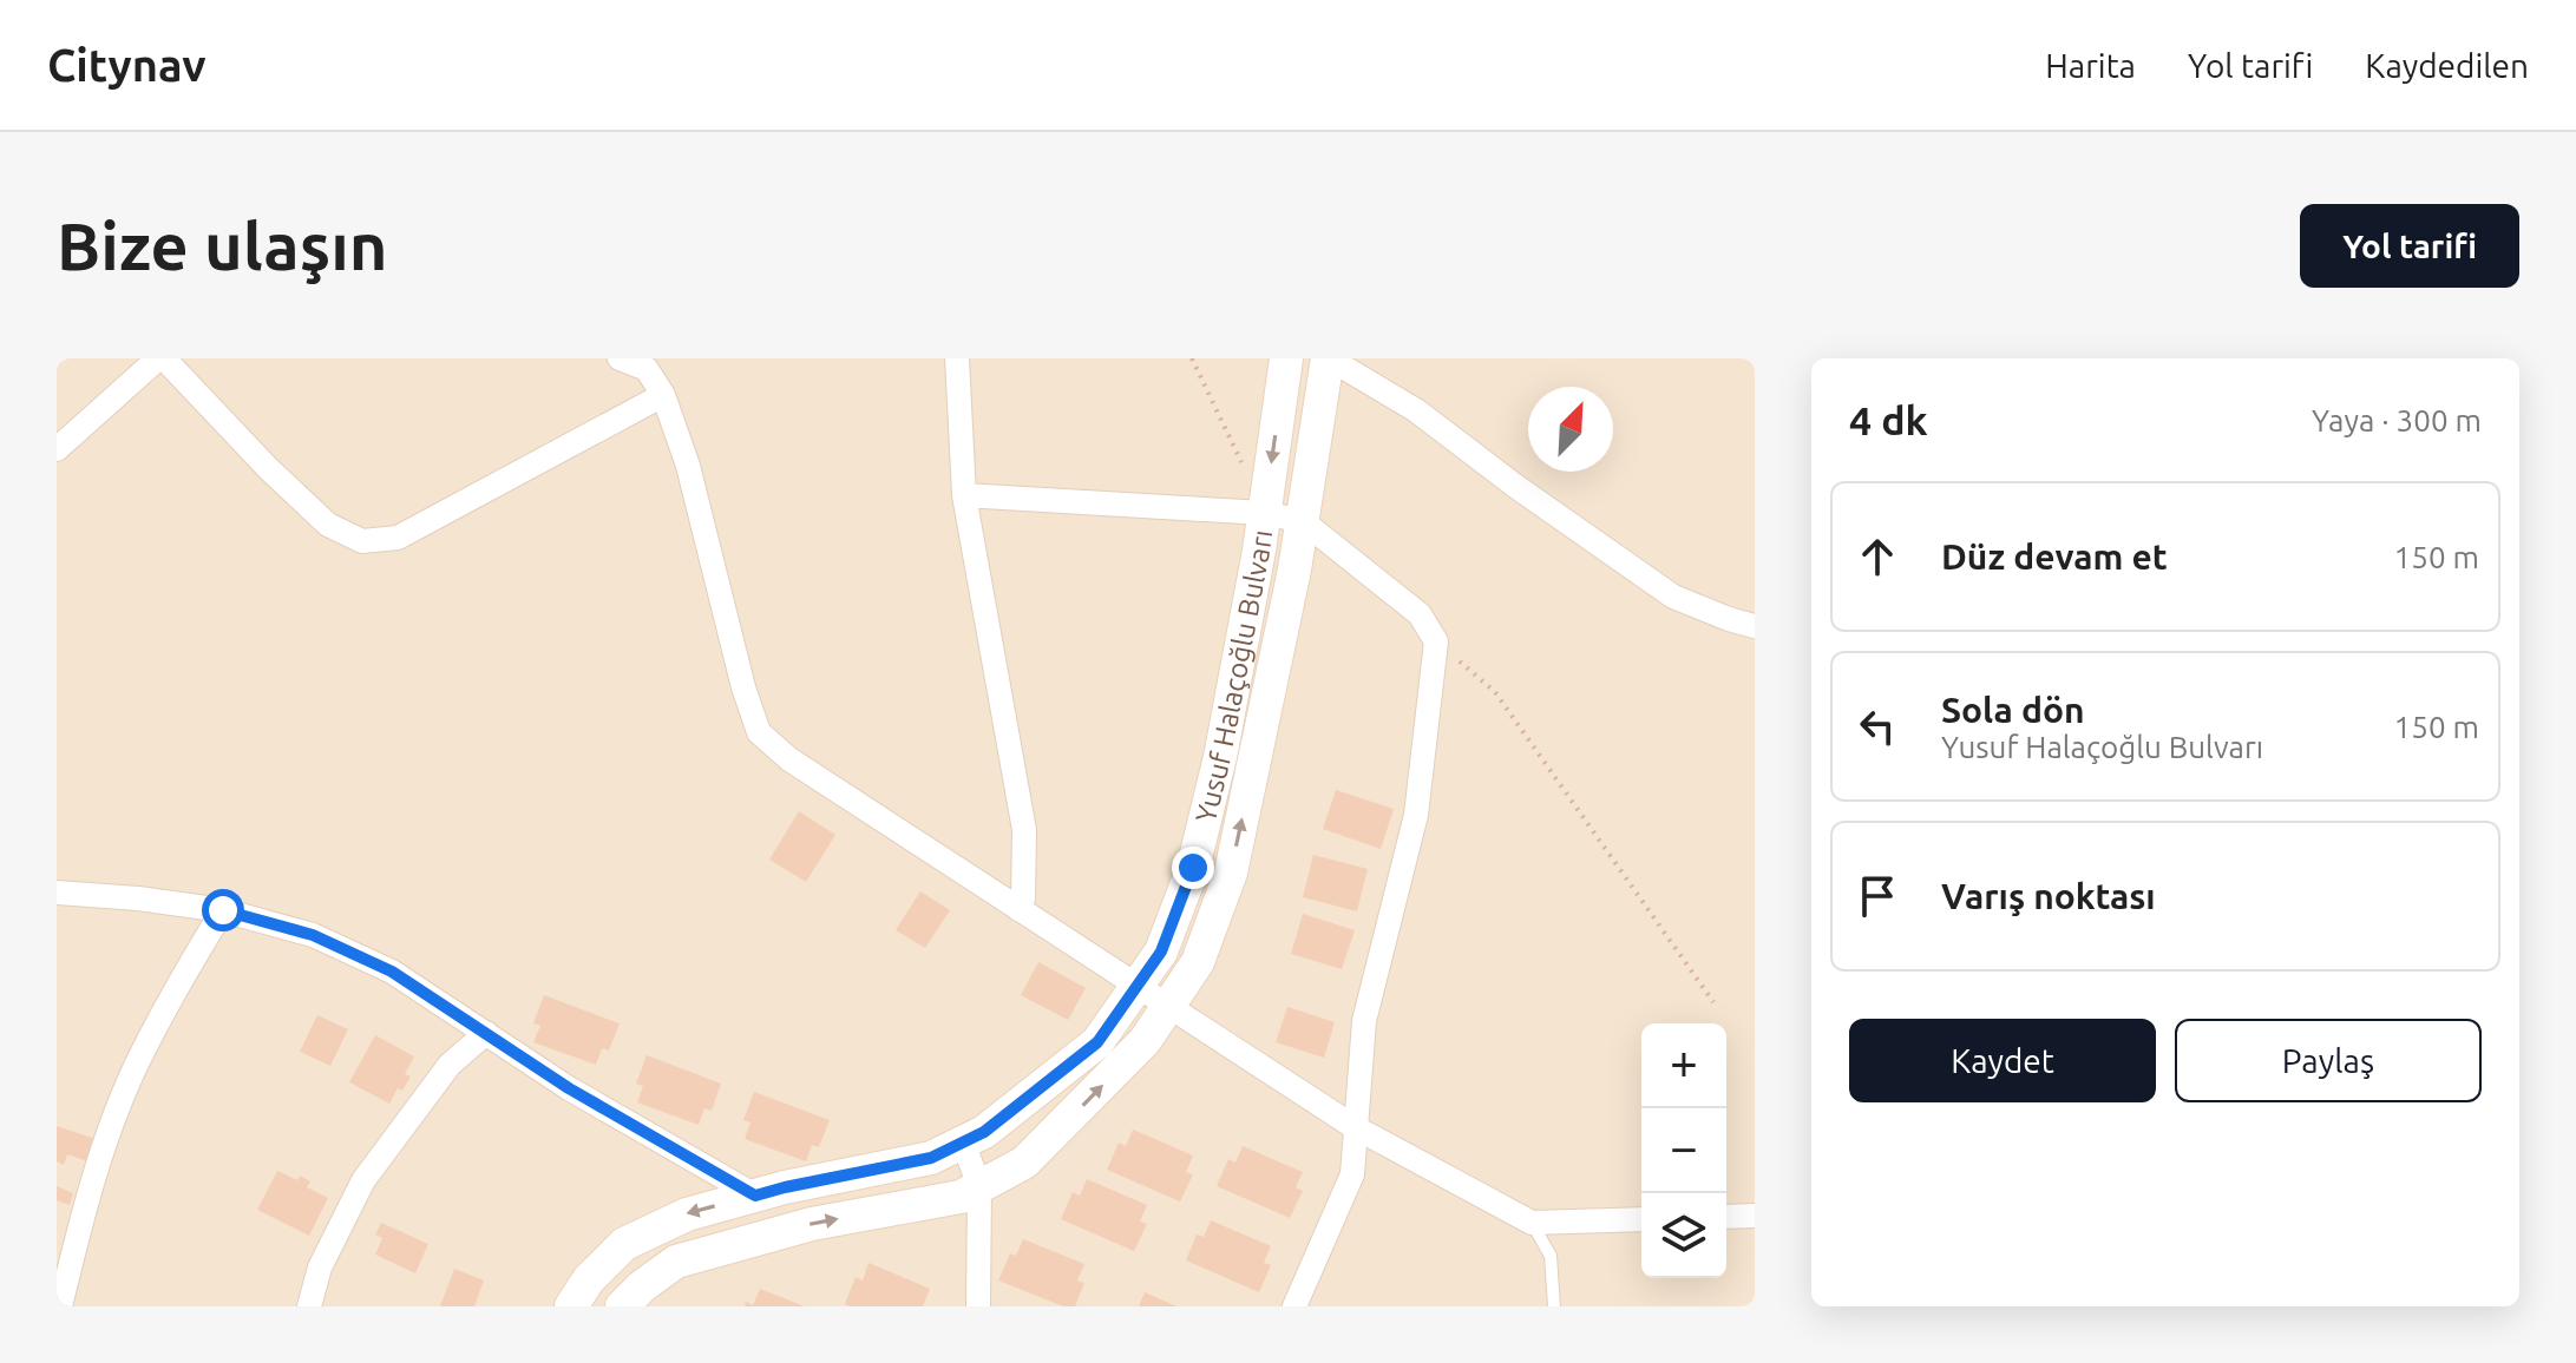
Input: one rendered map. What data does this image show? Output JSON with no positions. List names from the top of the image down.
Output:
{
  "streets": {
    "street": ["Yusuf Halaçoğlu Bulvarı"]
  },
  "north": "top right",
  "page": {
    "header": "Citynav",
    "nav": ["Harita", "Yol tarifi", "Kaydedilen"],
    "buttons": [
      "Yol tarifi",
      ["Kaydet", "Paylaş"]
    ],
    "title": "Bize ulaşın",
    "heading": ["4 dk", "Yaya · 300 m"],
    "list": [
      ["Düz devam et", "150 m"],
      ["Sola dön", "Yusuf Halaçoğlu Bulvarı", "150 m"],
      "Varış noktası"
    ],
    "map_buttons": ["+", "−"]
  }
}
